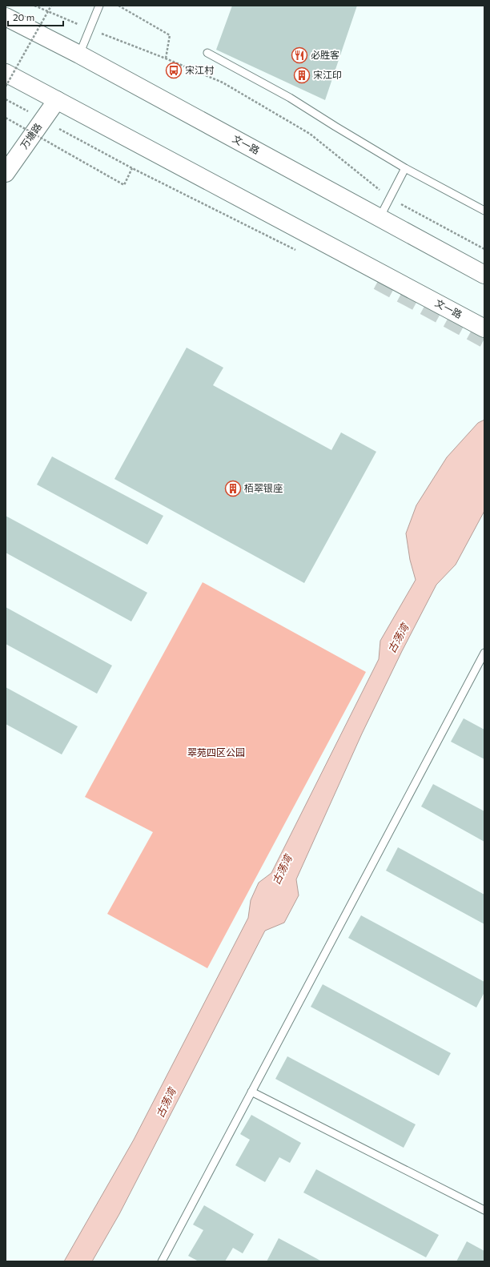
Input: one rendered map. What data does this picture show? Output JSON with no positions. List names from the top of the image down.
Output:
{
  "streets": {
    "main road": ["万塘路", "文一路"]
  },
  "crossings": [
    ["万塘路", "文一路"]
  ],
  "water": ["古荡湾"],
  "parks": ["翠苑四区公园"],
  "places": {
    "restaurant": ["必胜客"],
    "bus stop": ["宋江村"],
    "building": ["宋江印", "栢翠银座"]
  },
  "scale_bar": "20 m"
}
